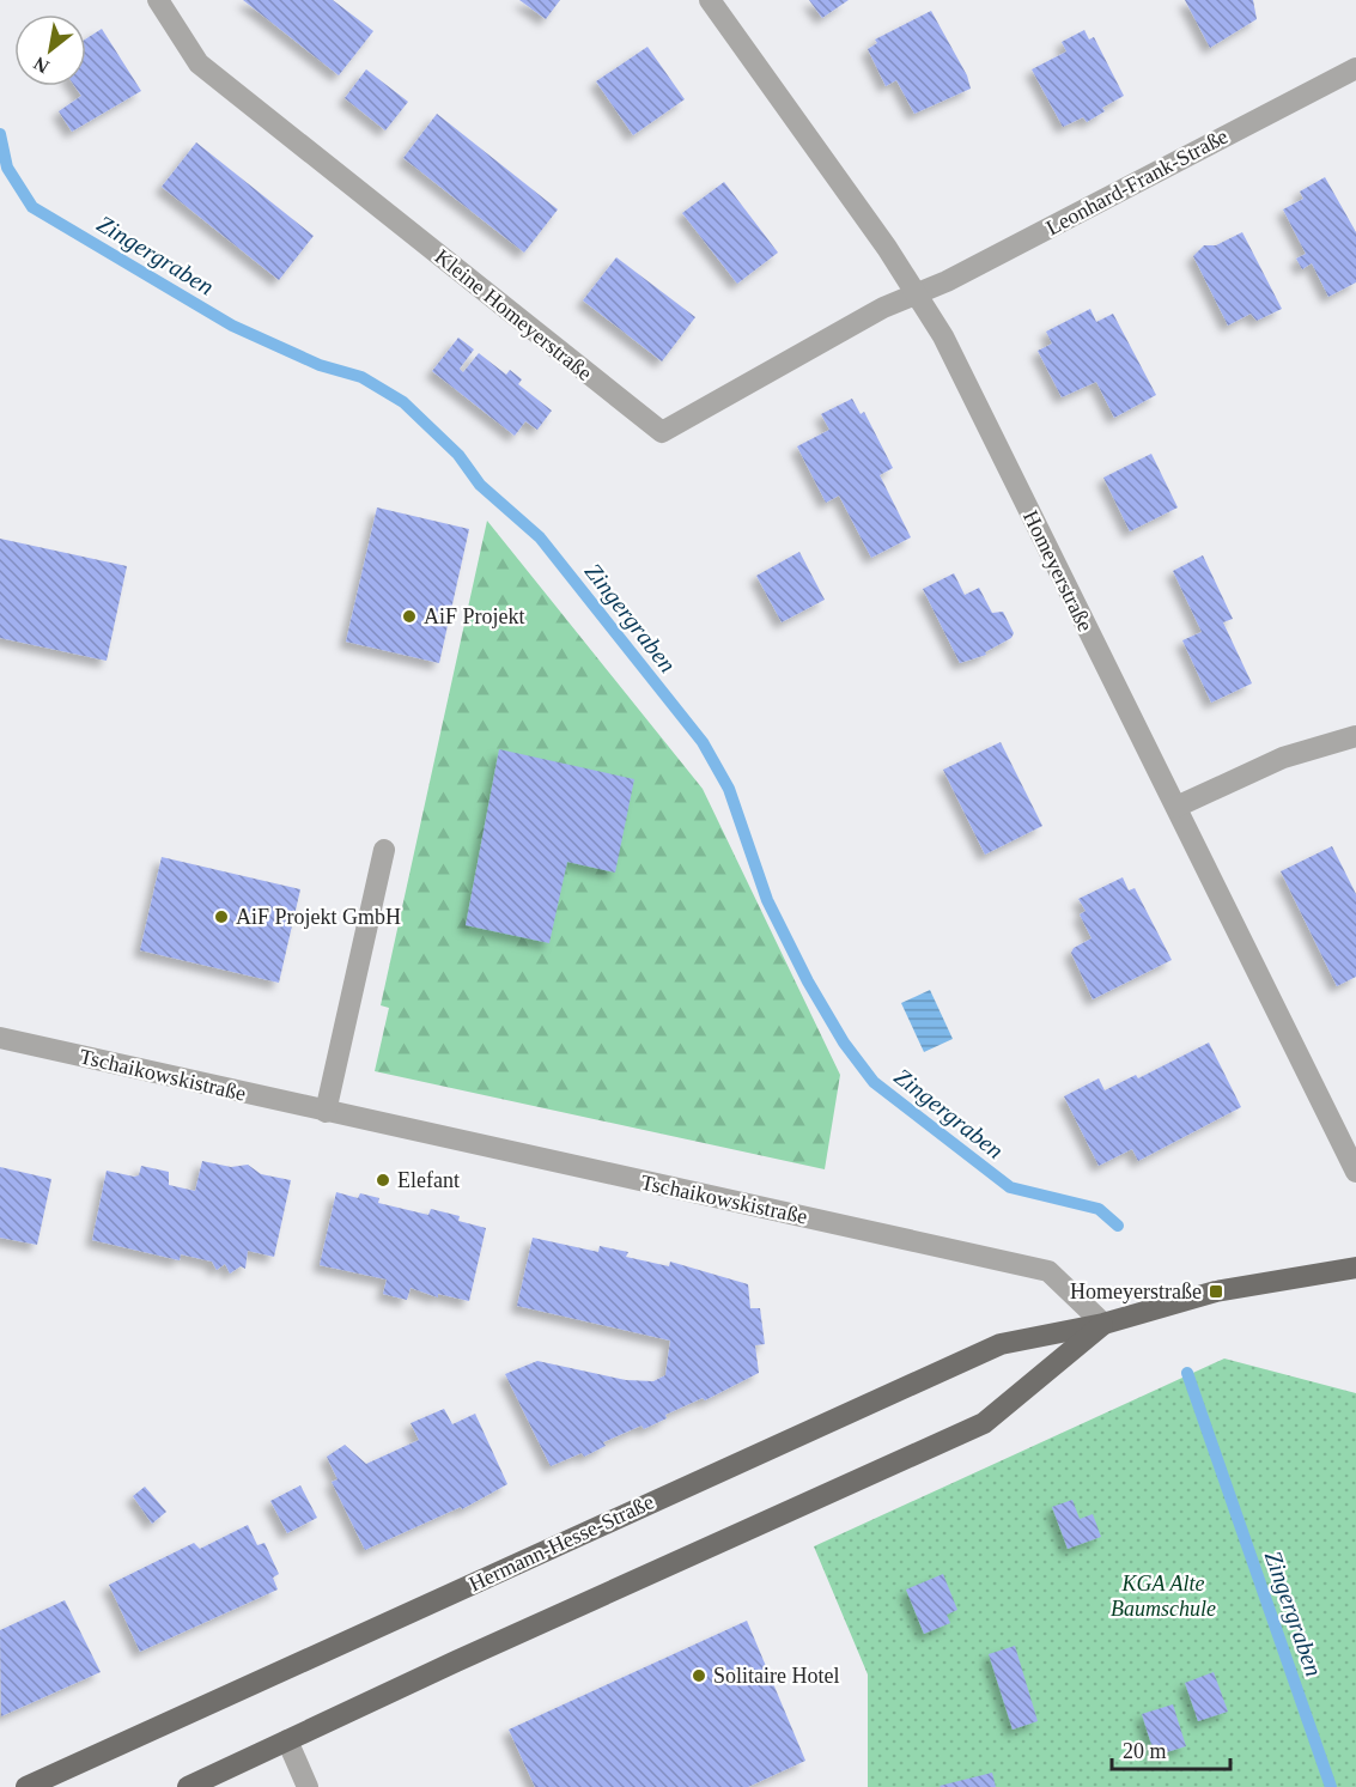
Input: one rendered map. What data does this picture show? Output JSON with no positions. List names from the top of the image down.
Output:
{
  "streets": {
    "main road": ["Hermann-Hesse-Straße"],
    "street": [
      "Leonhard-Frank-Straße",
      "Kleine Homeyerstraße",
      "Homeyerstraße",
      "Tschaikowskistraße"
    ]
  },
  "crossings": [
    ["Leonhard-Frank-Straße", "Kleine Homeyerstraße"],
    ["Leonhard-Frank-Straße", "Homeyerstraße"],
    ["Kleine Homeyerstraße", "Homeyerstraße"],
    ["Tschaikowskistraße", "Hermann-Hesse-Straße"]
  ],
  "water": ["Zingergraben"],
  "parks": ["KGA Alte Baumschule"],
  "places": {
    "other": [
      "AiF Projekt",
      "AiF Projekt GmbH",
      "Elefant",
      "Solitaire Hotel"
    ],
    "transit": ["Homeyerstraße"]
  },
  "scale_bar": "20 m",
  "north": "bottom left"
}
